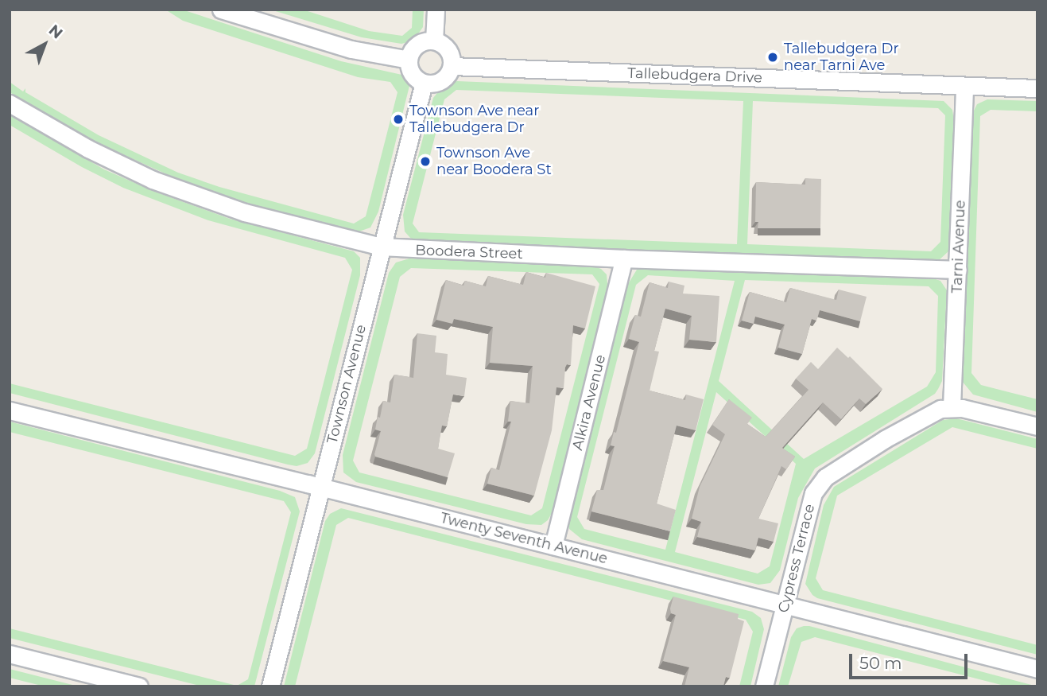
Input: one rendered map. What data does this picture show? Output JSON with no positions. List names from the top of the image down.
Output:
{
  "streets": {
    "street": [
      "Tallebudgera Drive",
      "Tarni Avenue",
      "Boodera Street",
      "Townson Avenue",
      "Alkira Avenue",
      "Twenty Seventh Avenue",
      "Cypress Terrace"
    ]
  },
  "crossings": [
    ["Tallebudgera Drive", "Tarni Avenue"],
    ["Tallebudgera Drive", "Townson Avenue"],
    ["Tarni Avenue", "Boodera Street"],
    ["Tarni Avenue", "Cypress Terrace"],
    ["Boodera Street", "Townson Avenue"],
    ["Boodera Street", "Alkira Avenue"],
    ["Townson Avenue", "Twenty Seventh Avenue"],
    ["Alkira Avenue", "Twenty Seventh Avenue"],
    ["Twenty Seventh Avenue", "Cypress Terrace"]
  ],
  "places": ["Tallebudgera Dr near Tarni Ave", "Townson Ave near Tallebudgera Dr", "Townson Ave near Boodera St"],
  "scale_bar": "50 m",
  "north": "top right"
}
